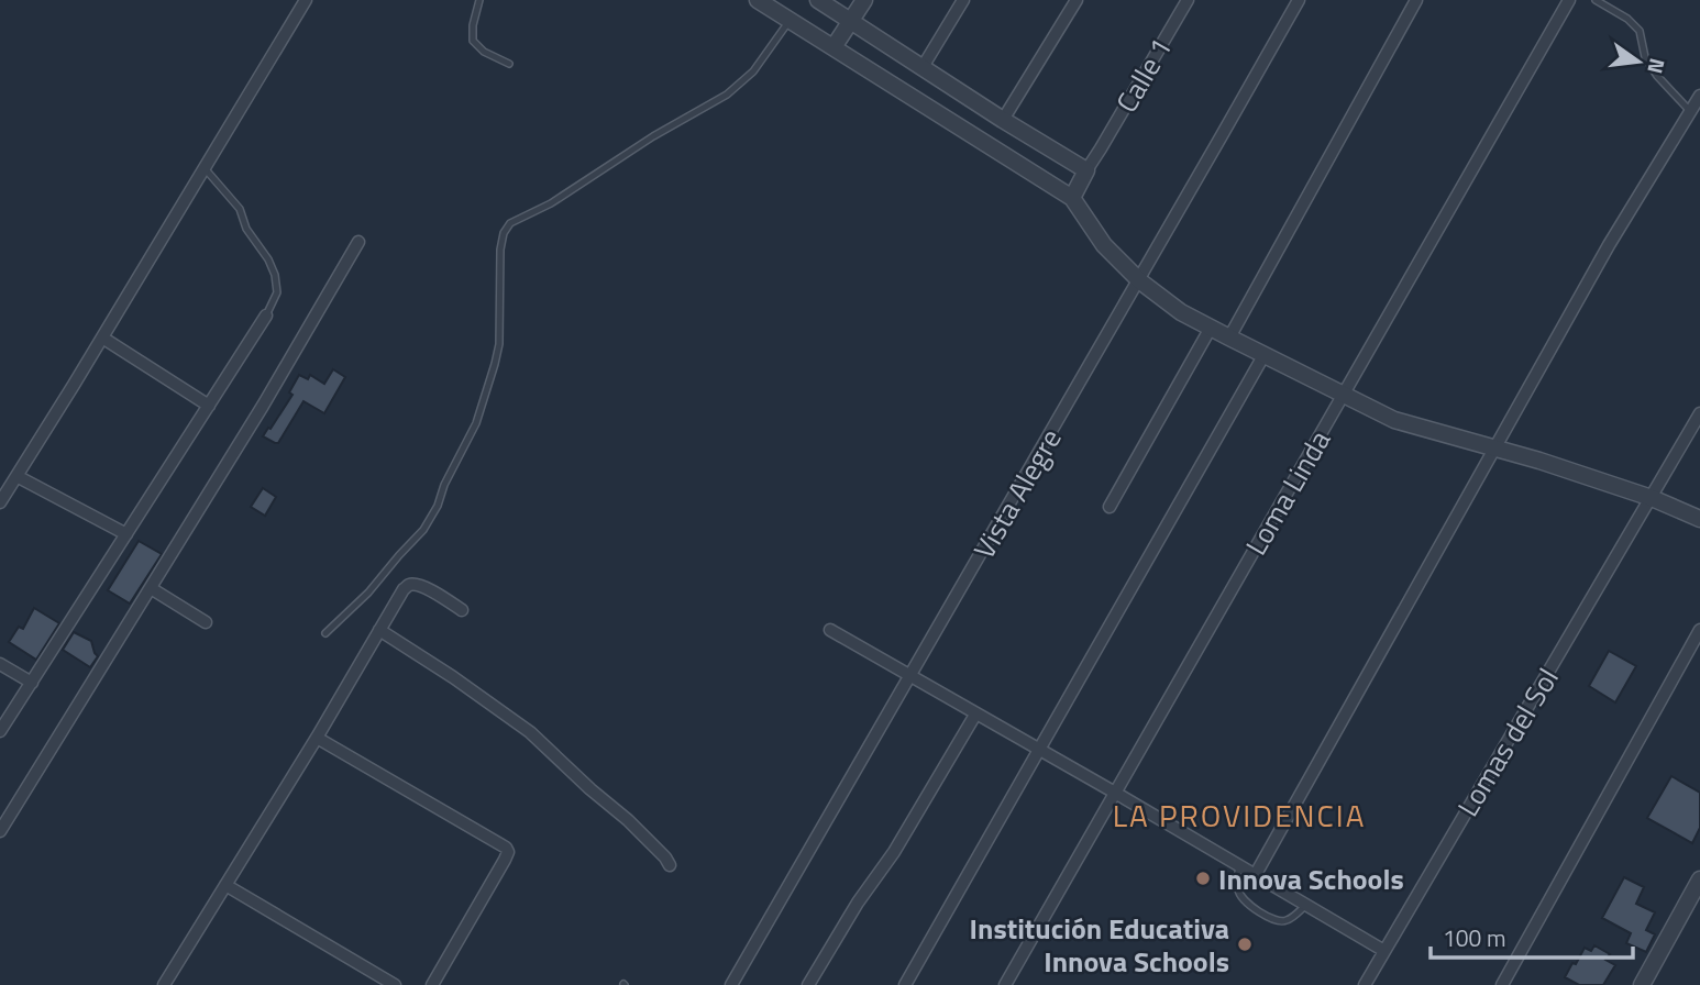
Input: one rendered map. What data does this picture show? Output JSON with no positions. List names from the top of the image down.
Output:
{
  "streets": {
    "street": [
      "Calle 1",
      "Loma Linda",
      "Vista Alegre",
      "Lomas del Sol"
    ]
  },
  "districts": ["LA PROVIDENCIA"],
  "places": ["Innova Schools", "Institución Educativa Innova Schools"],
  "scale_bar": "100 m",
  "north": "right"
}
